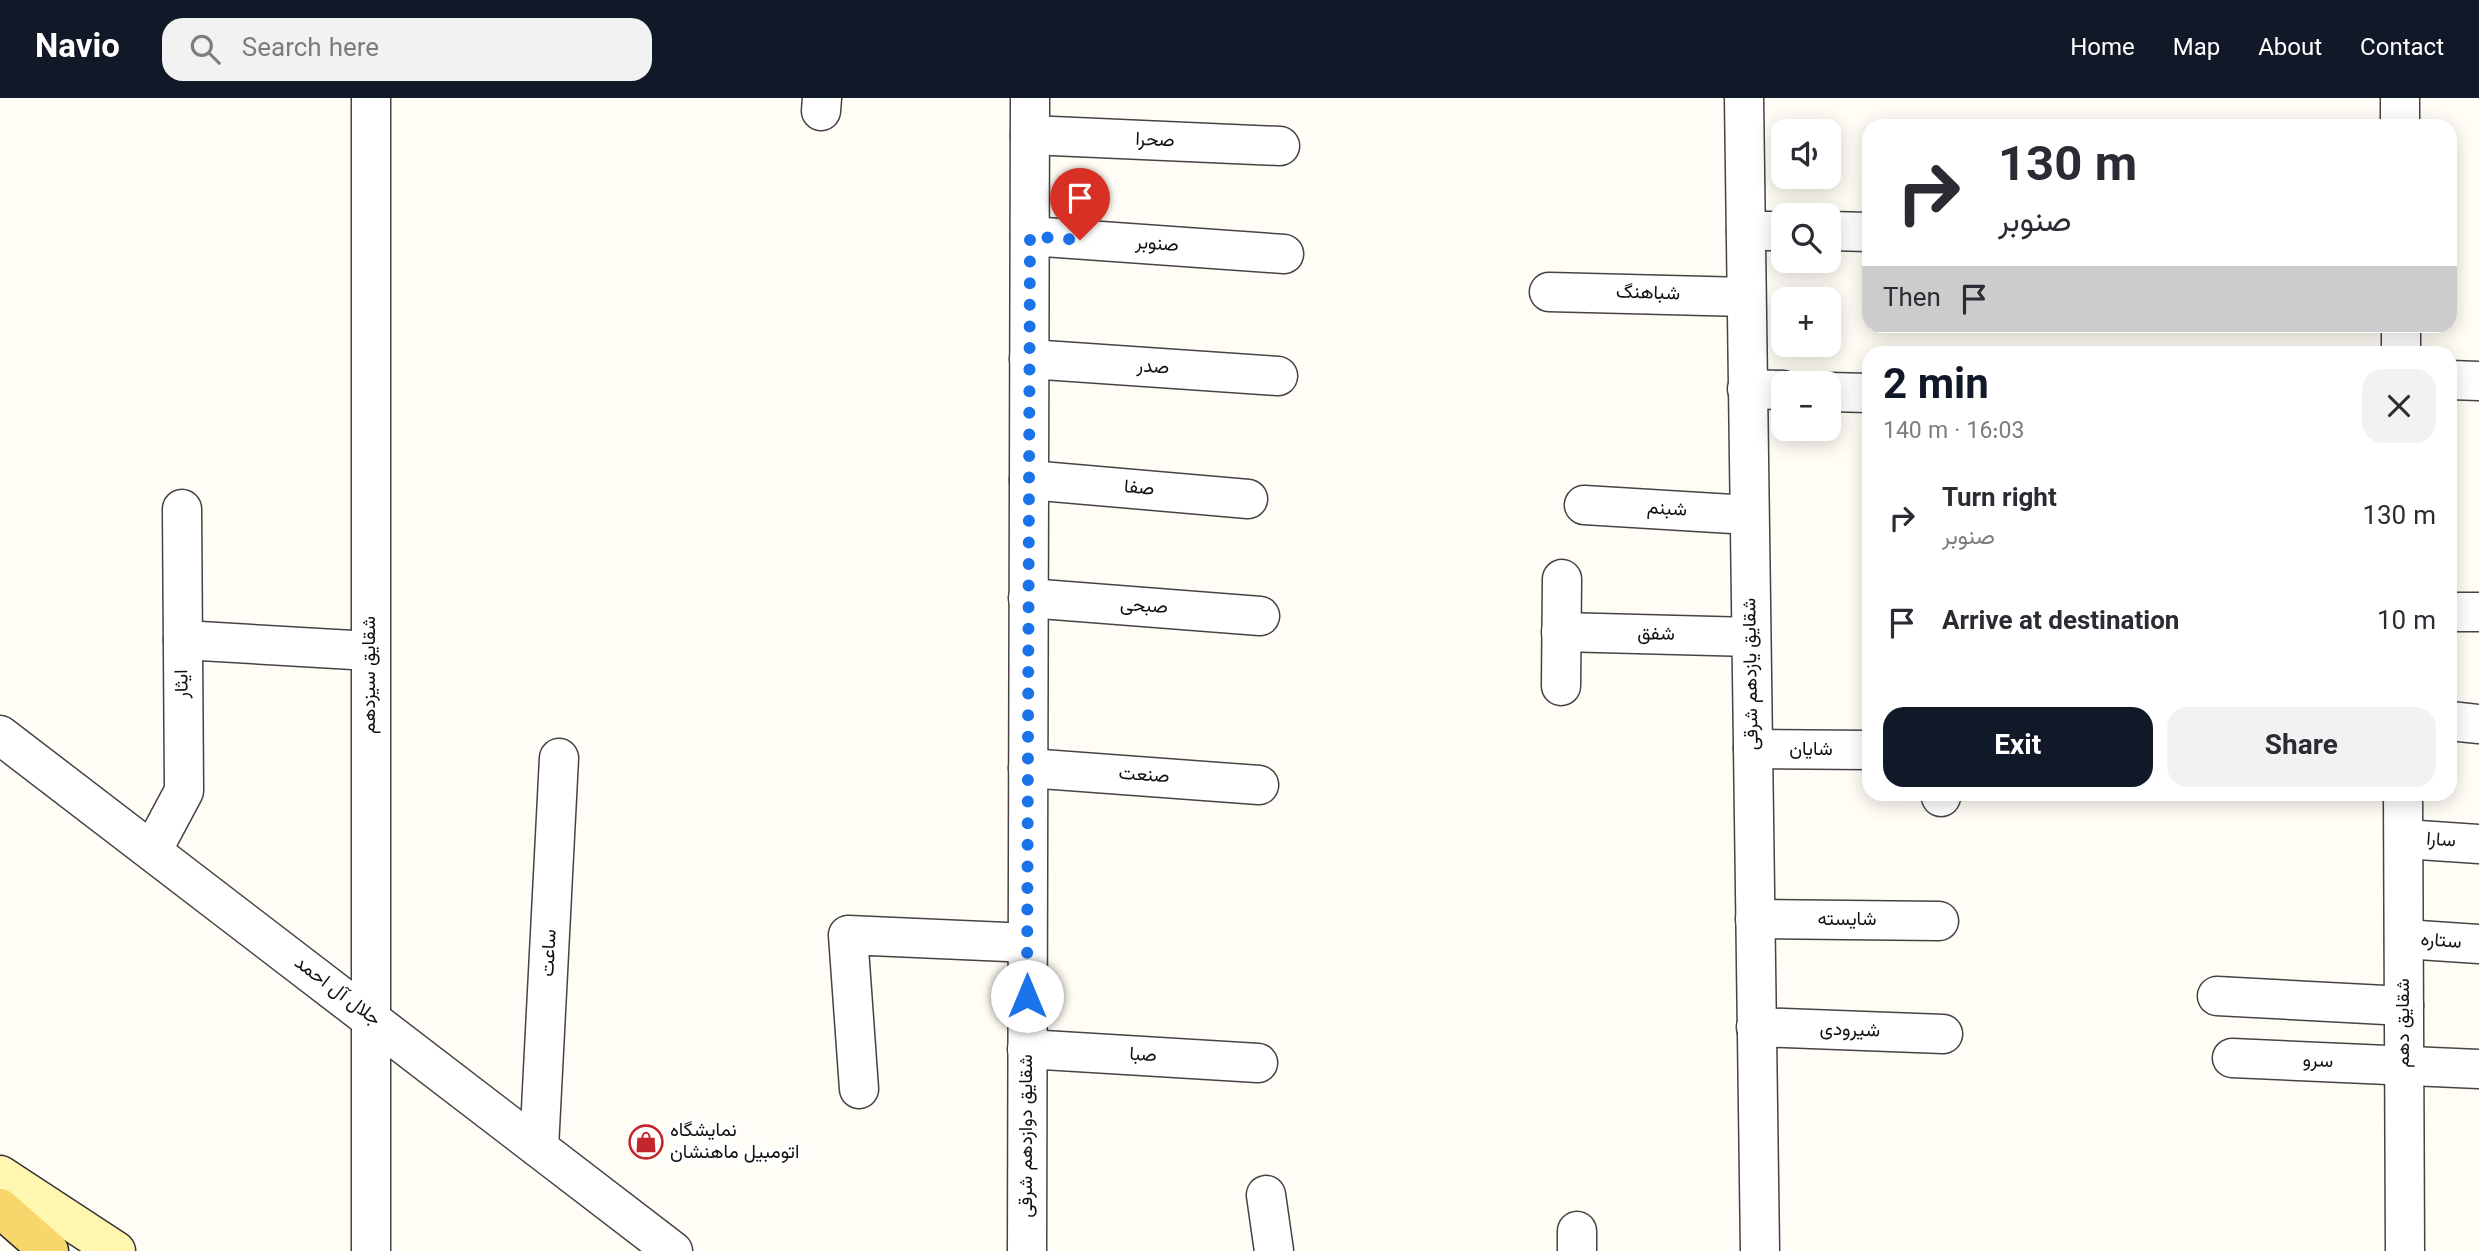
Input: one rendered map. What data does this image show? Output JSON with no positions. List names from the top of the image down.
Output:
{
  "streets": {
    "street": [
      "صحرا",
      "صنوبر",
      "شباهنگ",
      "صدر",
      "صفا",
      "شبنم",
      "صبحی",
      "شفق",
      "شقایق یازدهم شرقی",
      "شقایق سیزدهم",
      "ایثار",
      "شایان",
      "صنعت",
      "سارا",
      "شایسته",
      "ستاره",
      "ساعت",
      "جلال آل احمد",
      "شقایق دهم",
      "شیرودی",
      "صبا",
      "سرو",
      "شقایق دوازدهم شرقی"
    ]
  },
  "crossings": [
    ["صحرا", "شقایق دوازدهم شرقی"],
    ["صنوبر", "شقایق دوازدهم شرقی"],
    ["شباهنگ", "شقایق یازدهم شرقی"],
    ["صدر", "شقایق دوازدهم شرقی"],
    ["صفا", "شقایق دوازدهم شرقی"],
    ["شبنم", "شقایق یازدهم شرقی"],
    ["صبحی", "شقایق دوازدهم شرقی"],
    ["شفق", "شقایق یازدهم شرقی"],
    ["شقایق یازدهم شرقی", "شایان"],
    ["شقایق یازدهم شرقی", "شایسته"],
    ["شقایق یازدهم شرقی", "شیرودی"],
    ["شقایق سیزدهم", "جلال آل احمد"],
    ["ایثار", "جلال آل احمد"],
    ["صنعت", "شقایق دوازدهم شرقی"],
    ["سارا", "شقایق دهم"],
    ["ستاره", "شقایق دهم"],
    ["ساعت", "جلال آل احمد"],
    ["شقایق دهم", "سرو"],
    ["صبا", "شقایق دوازدهم شرقی"]
  ],
  "places": {
    "shop": ["نمایشگاه اتومبیل ماهنشان"]
  },
  "page": {
    "header": "Navio",
    "search": "Search here",
    "nav": [
      "Home",
      "Map",
      "About",
      "Contact"
    ],
    "map_buttons": ["+", "−"],
    "turn": ["130 m", "صنوبر"],
    "then": "Then",
    "heading": ["2 min", "140 m · 16:03"],
    "list": [
      {
        "name": "Turn right",
        "note": "صنوبر",
        "value": "130 m"
      },
      {
        "name": "Arrive at destination",
        "value": "10 m"
      }
    ],
    "buttons": ["Exit", "Share"]
  }
}
